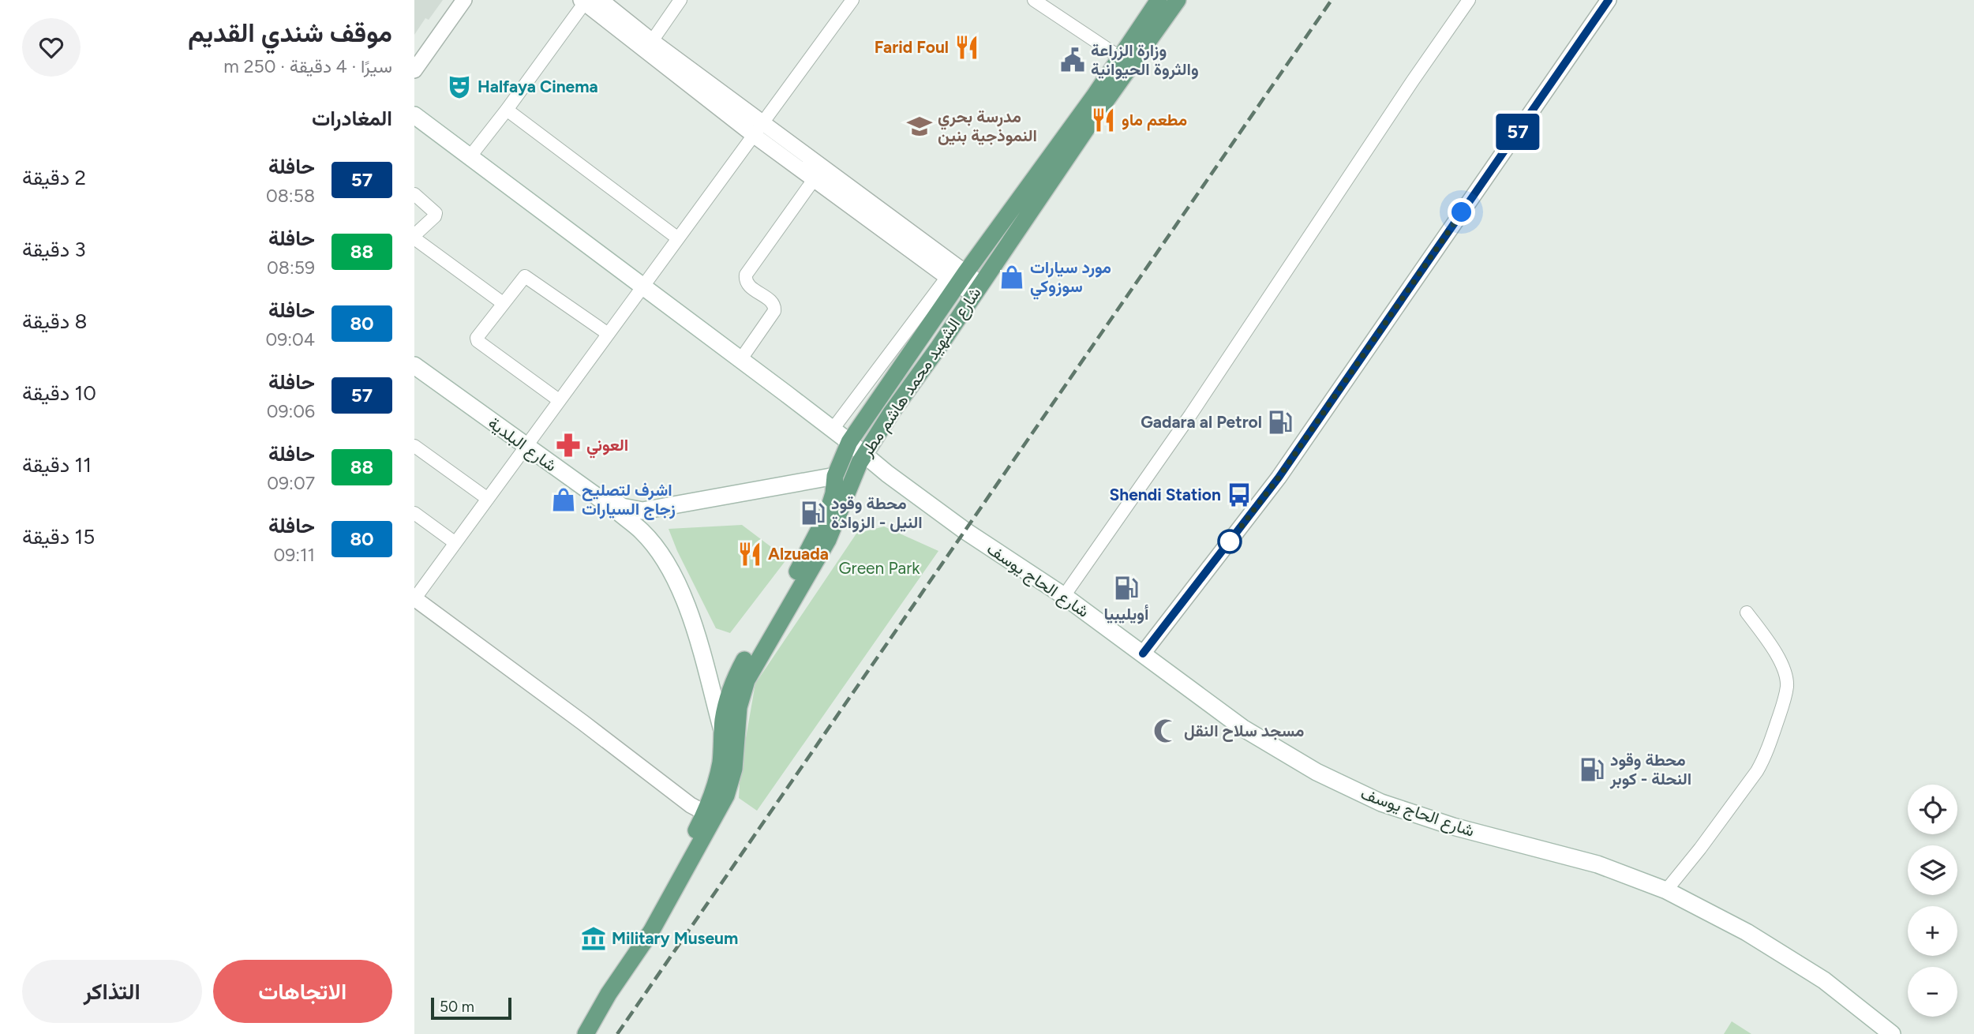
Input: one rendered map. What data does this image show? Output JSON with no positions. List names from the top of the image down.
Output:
{
  "streets": {
    "main road": ["شارع الشهيد محمد هاشم مطر", "شارع البلدية", "شارع الحاج يوسف"]
  },
  "crossings": [
    ["شارع الشهيد محمد هاشم مطر", "شارع البلدية"],
    ["شارع الشهيد محمد هاشم مطر", "شارع الحاج يوسف"]
  ],
  "parks": ["Green Park"],
  "places": {
    "restaurant": ["Farid Foul", "مطعم ماو", "Alzuada"],
    "public building": ["وزارة الزراعة والثروة الحيوانية"],
    "theatre": ["Halfaya Cinema"],
    "school or university": ["مدرسة بحري النموذجية بنين"],
    "shop": ["مورد سيارات سوزوكي", "اشرف لتصليح زجاج السيارات"],
    "fuel station": [
      "Gadara al Petrol",
      "محطة وقود النيل - الزوادة",
      "أويليبيا",
      "محطة وقود النحلة - كوبر"
    ],
    "pharmacy": ["العوني"],
    "bus stop": ["Shendi Station"],
    "mosque": ["مسجد سلاح النقل"],
    "museum": ["Military Museum"]
  },
  "lines": ["bus line 57"],
  "scale_bar": "50 m",
  "page": {
    "on_map": "57",
    "heading": [
      ["موقف شندي القديم", "سيرًا · 4 دقيقة · 250 m"],
      "المغادرات"
    ],
    "list": [
      {
        "mark": "57",
        "name": "حافلة",
        "note": "08:58",
        "value": "2 دقيقة"
      },
      {
        "mark": "88",
        "name": "حافلة",
        "note": "08:59",
        "value": "3 دقيقة"
      },
      {
        "mark": "80",
        "name": "حافلة",
        "note": "09:04",
        "value": "8 دقيقة"
      },
      {
        "mark": "57",
        "name": "حافلة",
        "note": "09:06",
        "value": "10 دقيقة"
      },
      {
        "mark": "88",
        "name": "حافلة",
        "note": "09:07",
        "value": "11 دقيقة"
      },
      {
        "mark": "80",
        "name": "حافلة",
        "note": "09:11",
        "value": "15 دقيقة"
      }
    ],
    "map_buttons": ["+", "−"],
    "buttons": ["الاتجاهات", "التذاكر"],
    "scale": "50 m"
  }
}
